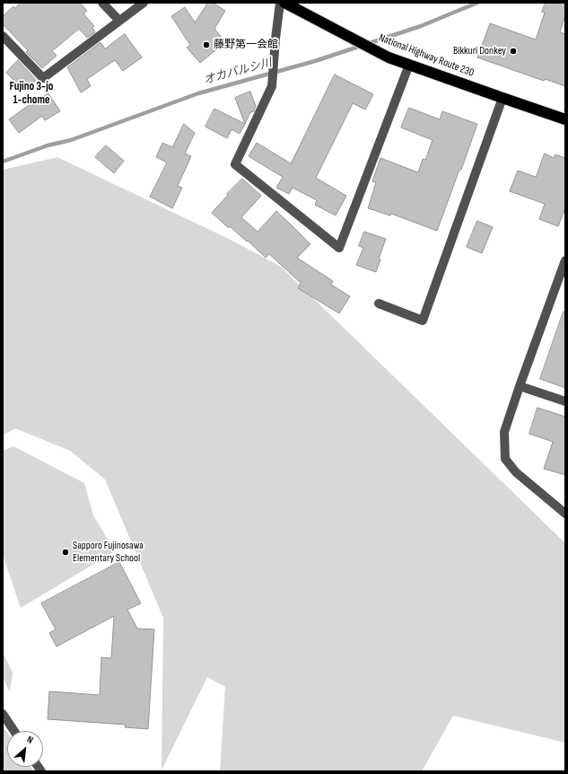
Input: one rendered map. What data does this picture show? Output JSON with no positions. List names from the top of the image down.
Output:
{
  "streets": {
    "highway": ["National Highway Route 230"]
  },
  "districts": ["Fujino 3-jo 1-chome"],
  "water": ["オカバルシ川"],
  "places": ["藤野第一会館", "Bikkuri Donkey", "Sapporo Fujinosawa Elementary School"],
  "north": "top right"
}
